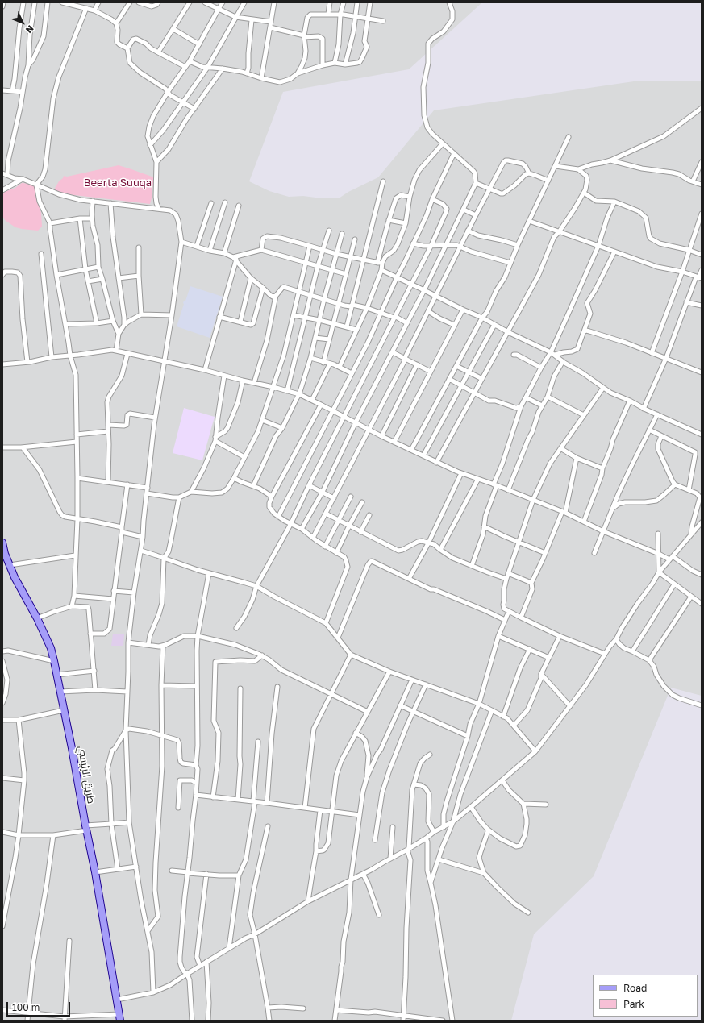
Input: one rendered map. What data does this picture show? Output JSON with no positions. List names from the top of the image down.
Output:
{
  "streets": {
    "main road": ["طريق الرئيسي"]
  },
  "parks": ["Beerta Suuqa"],
  "legend": ["Road", "Park"],
  "scale_bar": "100 m",
  "north": "bottom right"
}
